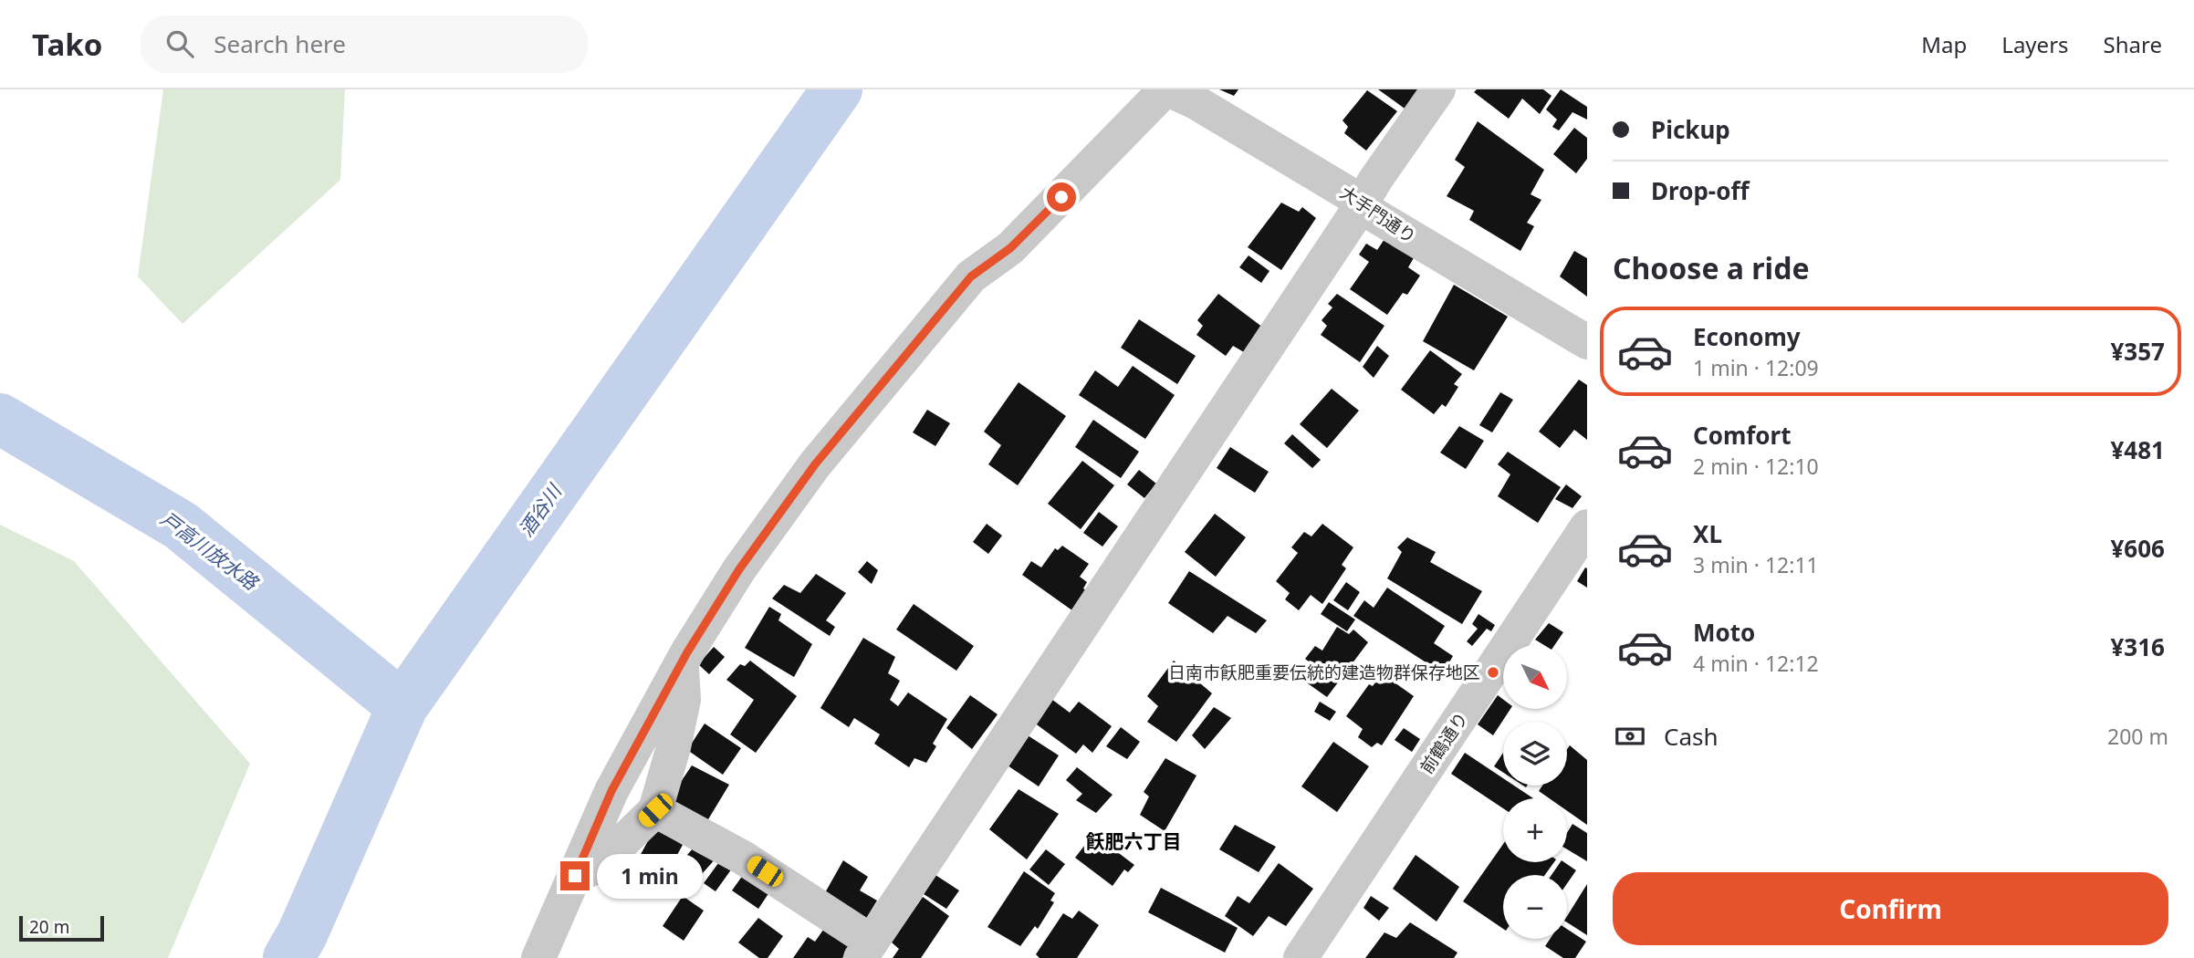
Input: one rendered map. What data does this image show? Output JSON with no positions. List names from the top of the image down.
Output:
{
  "streets": {
    "street": ["大手門通り", "前鶴通り"]
  },
  "districts": ["飫肥六丁目"],
  "water": ["酒谷川", "戸高川放水路"],
  "places": ["日南市飫肥重要伝統的建造物群保存地区"],
  "scale_bar": "20 m",
  "north": "bottom right",
  "page": {
    "header": "Tako",
    "search": "Search here",
    "nav": ["Map", "Layers", "Share"],
    "banner": ["Pickup", "Drop-off"],
    "heading": "Choose a ride",
    "list": [
      {
        "name": "Economy",
        "note": "1 min · 12:09",
        "value": "¥357"
      },
      {
        "name": "Comfort",
        "note": "2 min · 12:10",
        "value": "¥481"
      },
      {
        "name": "XL",
        "note": "3 min · 12:11",
        "value": "¥606"
      },
      {
        "name": "Moto",
        "note": "4 min · 12:12",
        "value": "¥316"
      }
    ],
    "map_buttons": ["+", "−"],
    "pay": ["Cash", "200 m"],
    "bubble": "1 min",
    "buttons": "Confirm",
    "scale": "20 m"
  }
}
